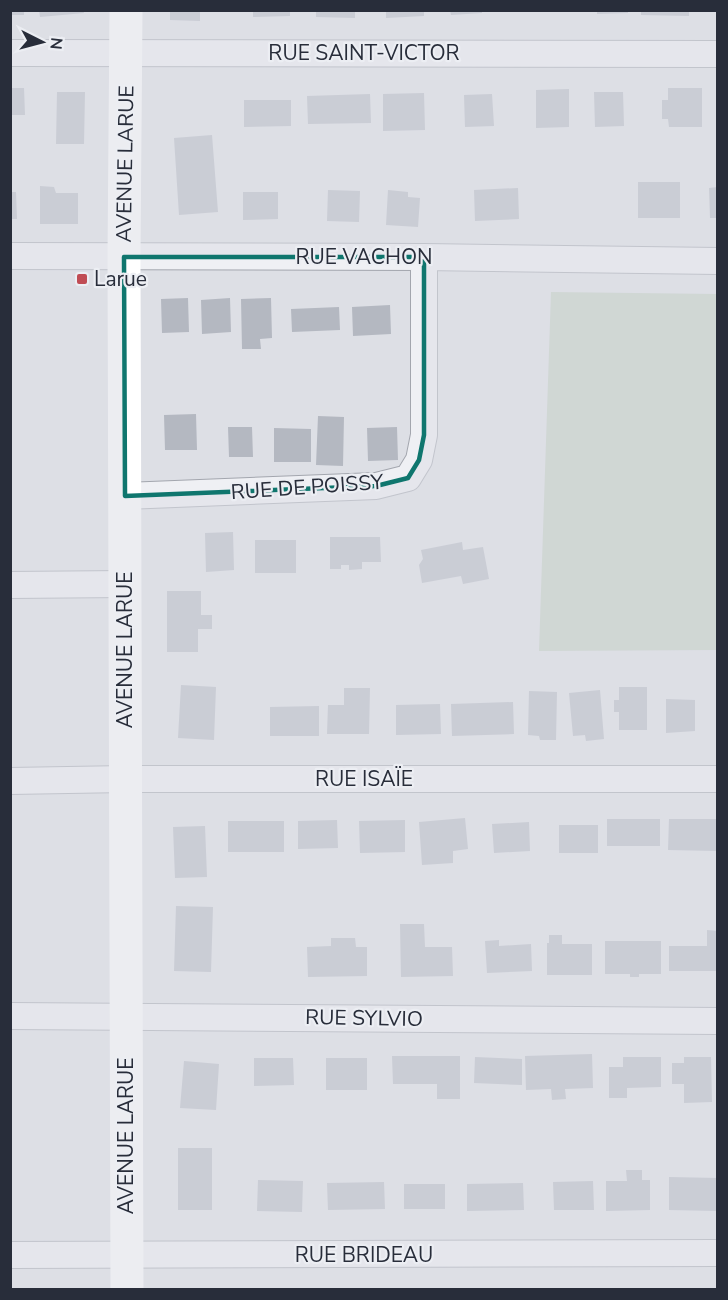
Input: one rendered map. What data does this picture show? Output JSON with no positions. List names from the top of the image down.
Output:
{
  "streets": {
    "street": [
      "RUE SAINT-VICTOR",
      "AVENUE LARUE",
      "RUE VACHON",
      "RUE DE POISSY",
      "RUE ISAÏE",
      "RUE SYLVIO",
      "RUE BRIDEAU"
    ]
  },
  "crossings": [
    ["RUE SAINT-VICTOR", "AVENUE LARUE"],
    ["AVENUE LARUE", "RUE VACHON"],
    ["AVENUE LARUE", "RUE DE POISSY"],
    ["AVENUE LARUE", "RUE ISAÏE"],
    ["AVENUE LARUE", "RUE SYLVIO"],
    ["AVENUE LARUE", "RUE BRIDEAU"],
    ["RUE VACHON", "RUE DE POISSY"]
  ],
  "places": {
    "transit": ["Larue"]
  },
  "north": "right"
}
